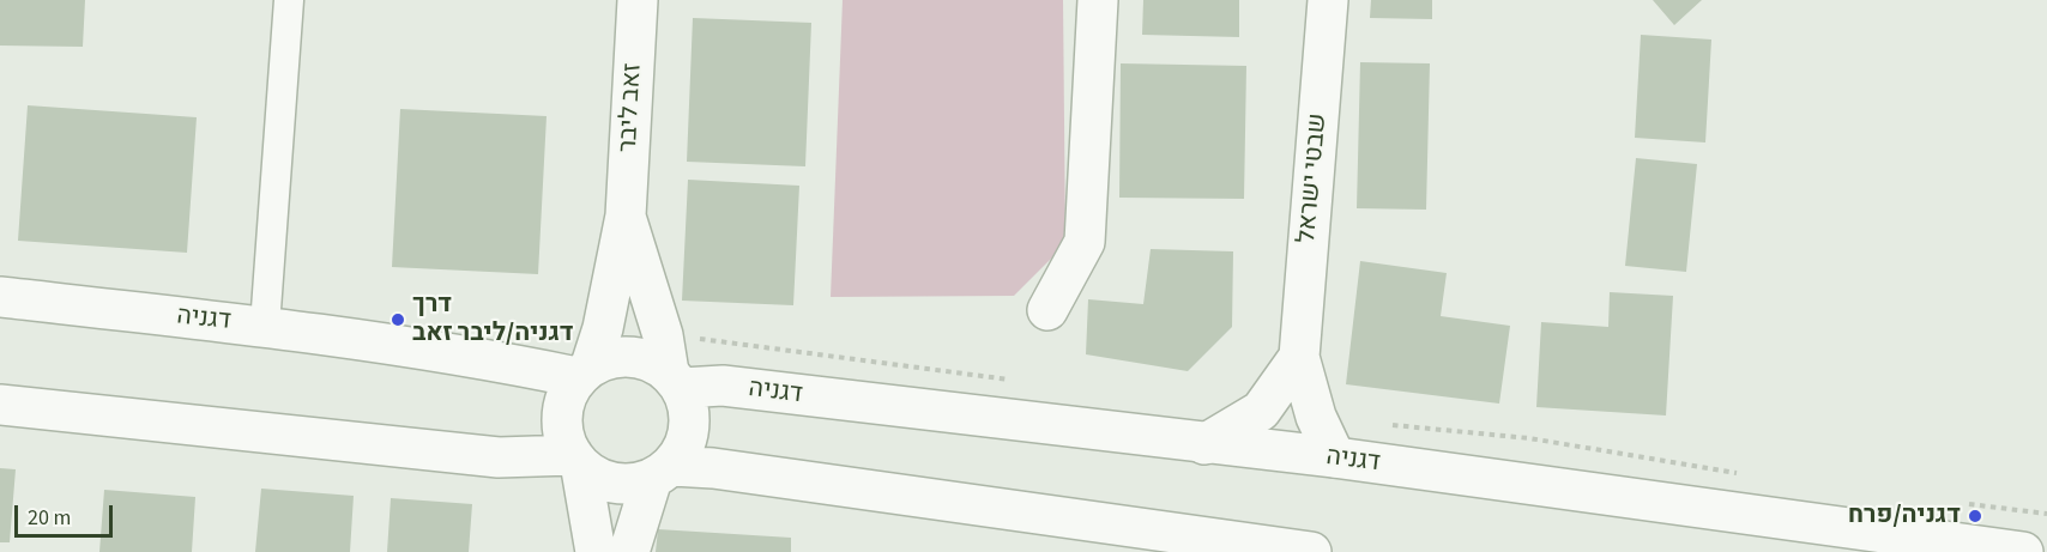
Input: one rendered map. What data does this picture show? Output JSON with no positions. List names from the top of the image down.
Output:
{
  "streets": {
    "street": ["זאב ליבר", "שבטי ישראל", "דגניה"]
  },
  "crossings": [
    ["זאב ליבר", "דגניה"],
    ["שבטי ישראל", "דגניה"]
  ],
  "places": ["דרך דגניה/ליבר זאב", "דגניה/פרח"],
  "scale_bar": "20 m"
}
